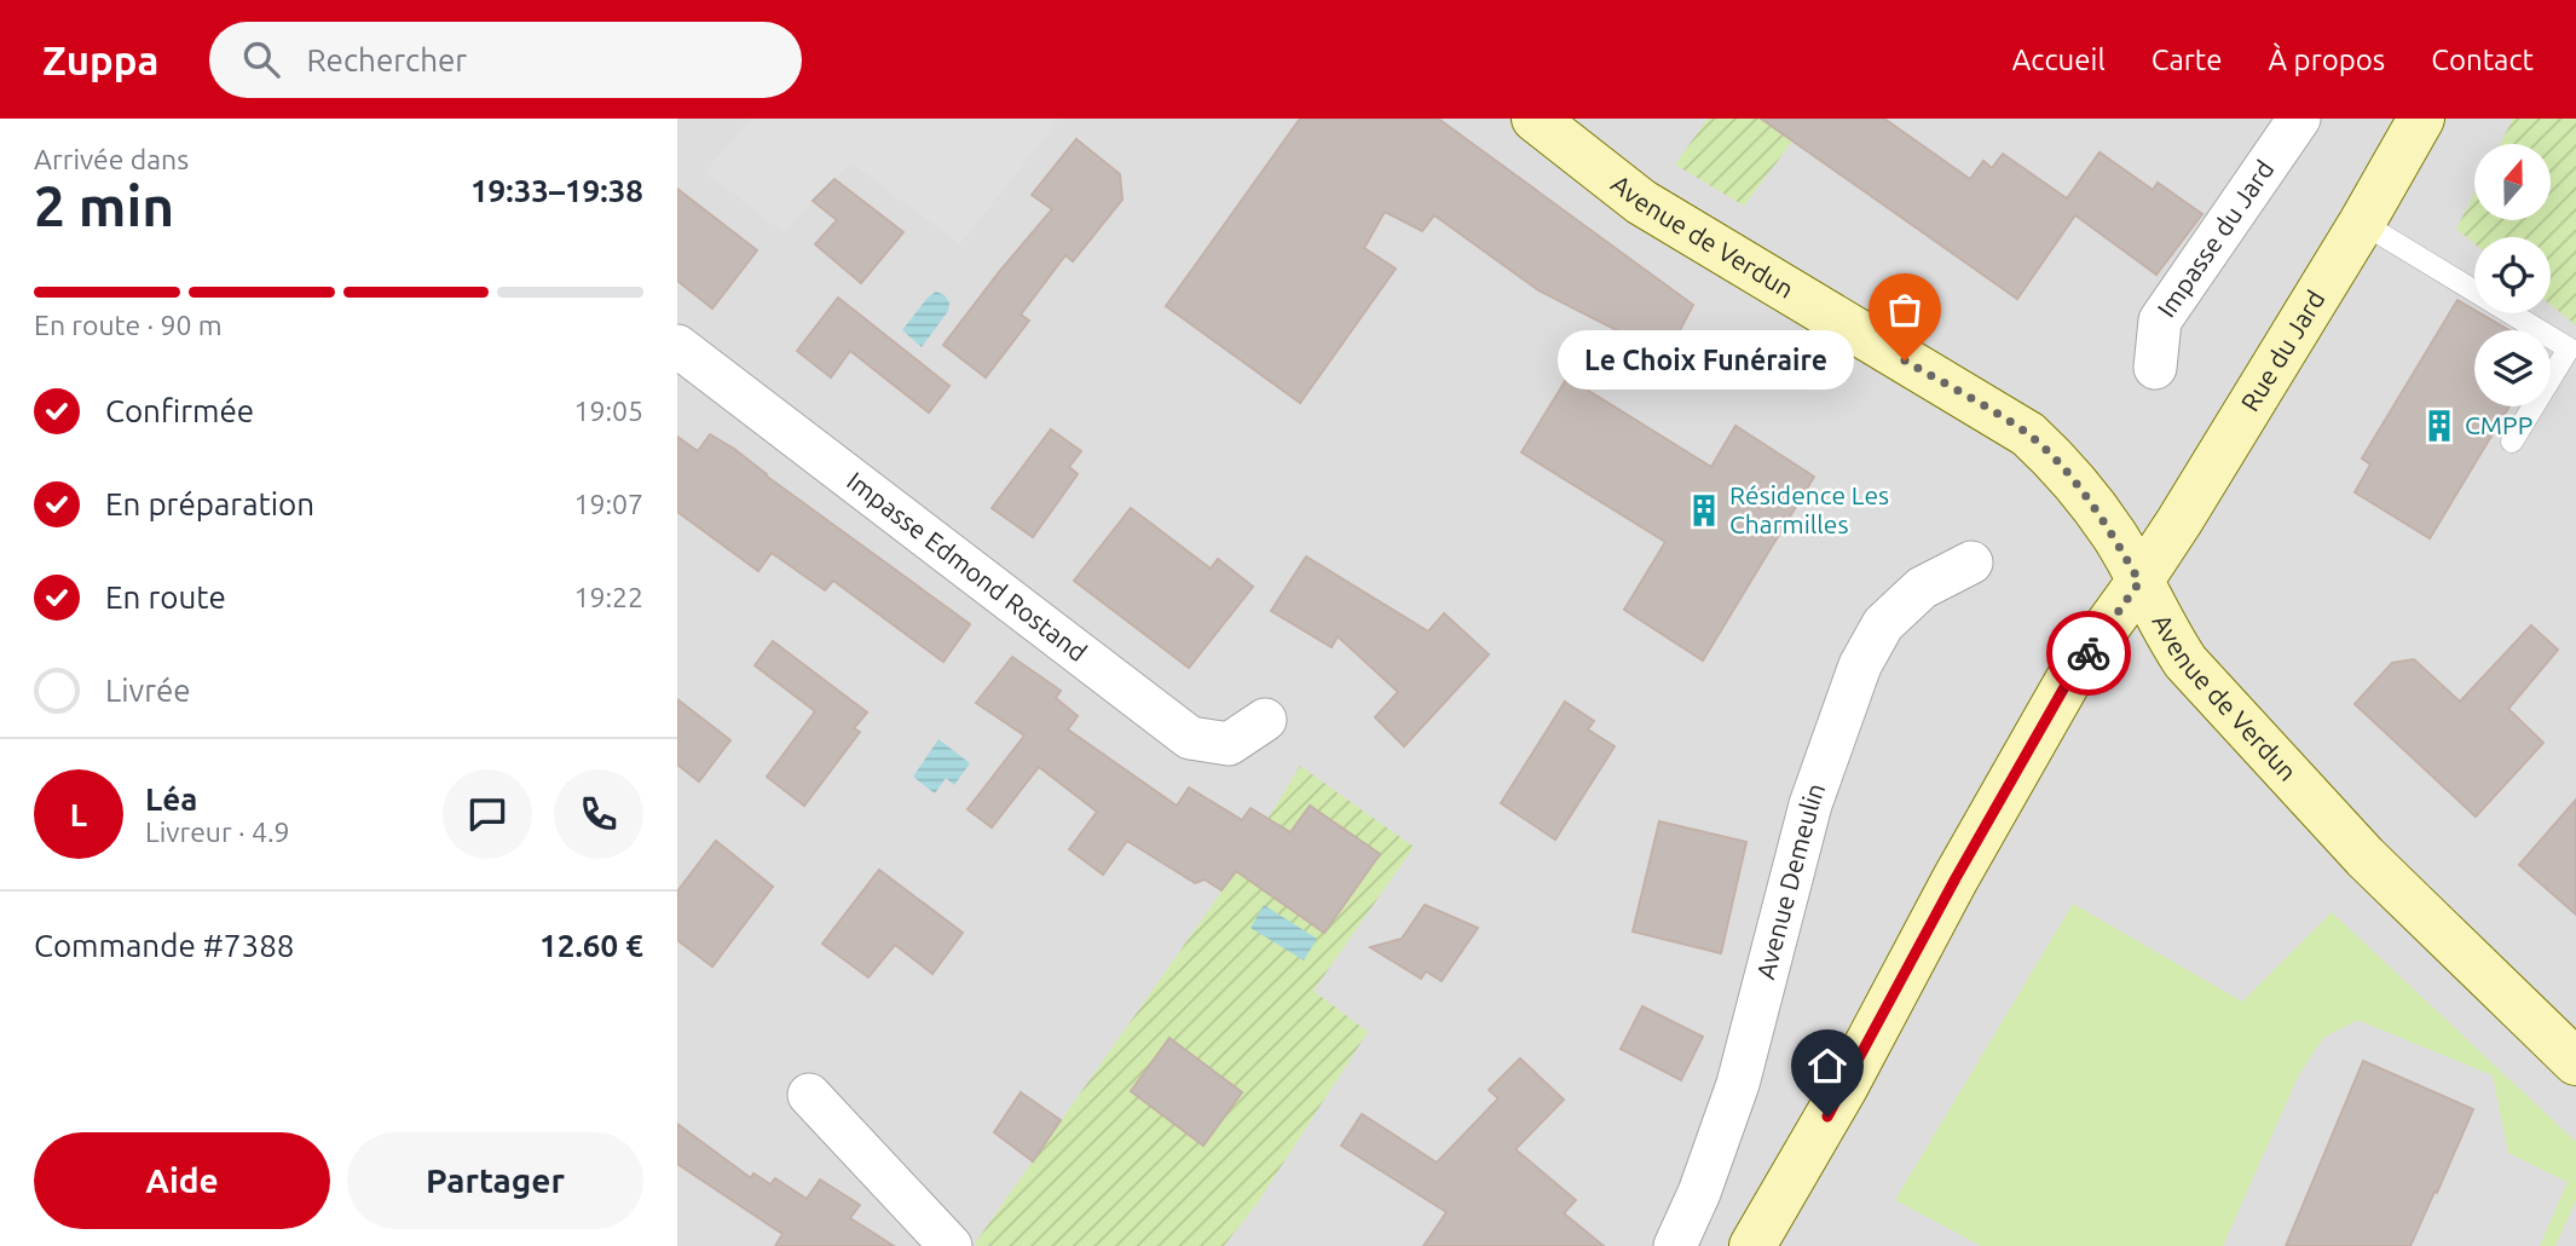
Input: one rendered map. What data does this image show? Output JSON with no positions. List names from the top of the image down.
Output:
{
  "streets": {
    "main road": ["Avenue de Verdun", "Rue du Jard"],
    "street": ["Impasse du Jard", "Impasse Edmond Rostand", "Avenue Demeulin"]
  },
  "crossings": [
    ["Avenue de Verdun", "Rue du Jard"]
  ],
  "places": {
    "other": ["Le Choix Funéraire"],
    "building": ["CMPP", "Résidence Les Charmilles"]
  },
  "north": "top",
  "page": {
    "header": "Zuppa",
    "search": "Rechercher",
    "nav": [
      "Accueil",
      "Carte",
      "À propos",
      "Contact"
    ],
    "heading": ["2 min", "Arrivée dans", "19:33–19:38"],
    "panel": [
      "Léa",
      "Livreur · 4.9",
      "Commande #7388",
      "12.60 €"
    ],
    "bar": "En route · 90 m",
    "bubble": "Le Choix Funéraire",
    "list": [
      ["Confirmée", "19:05"],
      ["En préparation", "19:07"],
      ["En route", "19:22"],
      "Livrée"
    ],
    "round": "L",
    "buttons": ["Aide", "Partager"]
  }
}
